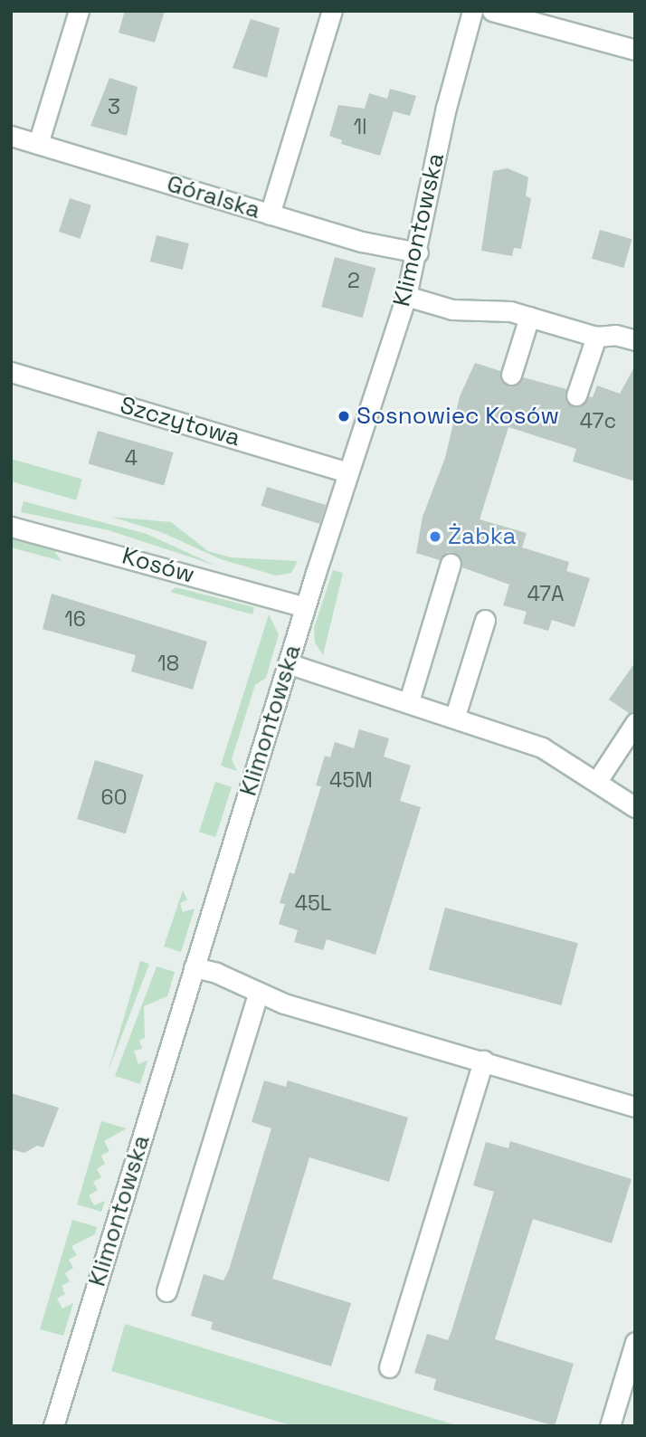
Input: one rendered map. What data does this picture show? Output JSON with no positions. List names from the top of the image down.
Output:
{
  "streets": {
    "street": [
      "Góralska",
      "Klimontowska",
      "Szczytowa",
      "Kosów"
    ]
  },
  "crossings": [
    ["Góralska", "Klimontowska"],
    ["Klimontowska", "Szczytowa"],
    ["Klimontowska", "Kosów"]
  ],
  "places": ["Sosnowiec Kosów", "Żabka"],
  "house_numbers": [
    "3",
    "1l",
    "2",
    "47c",
    "4",
    "47A",
    "16",
    "18",
    "45M",
    "60",
    "45L"
  ]
}
